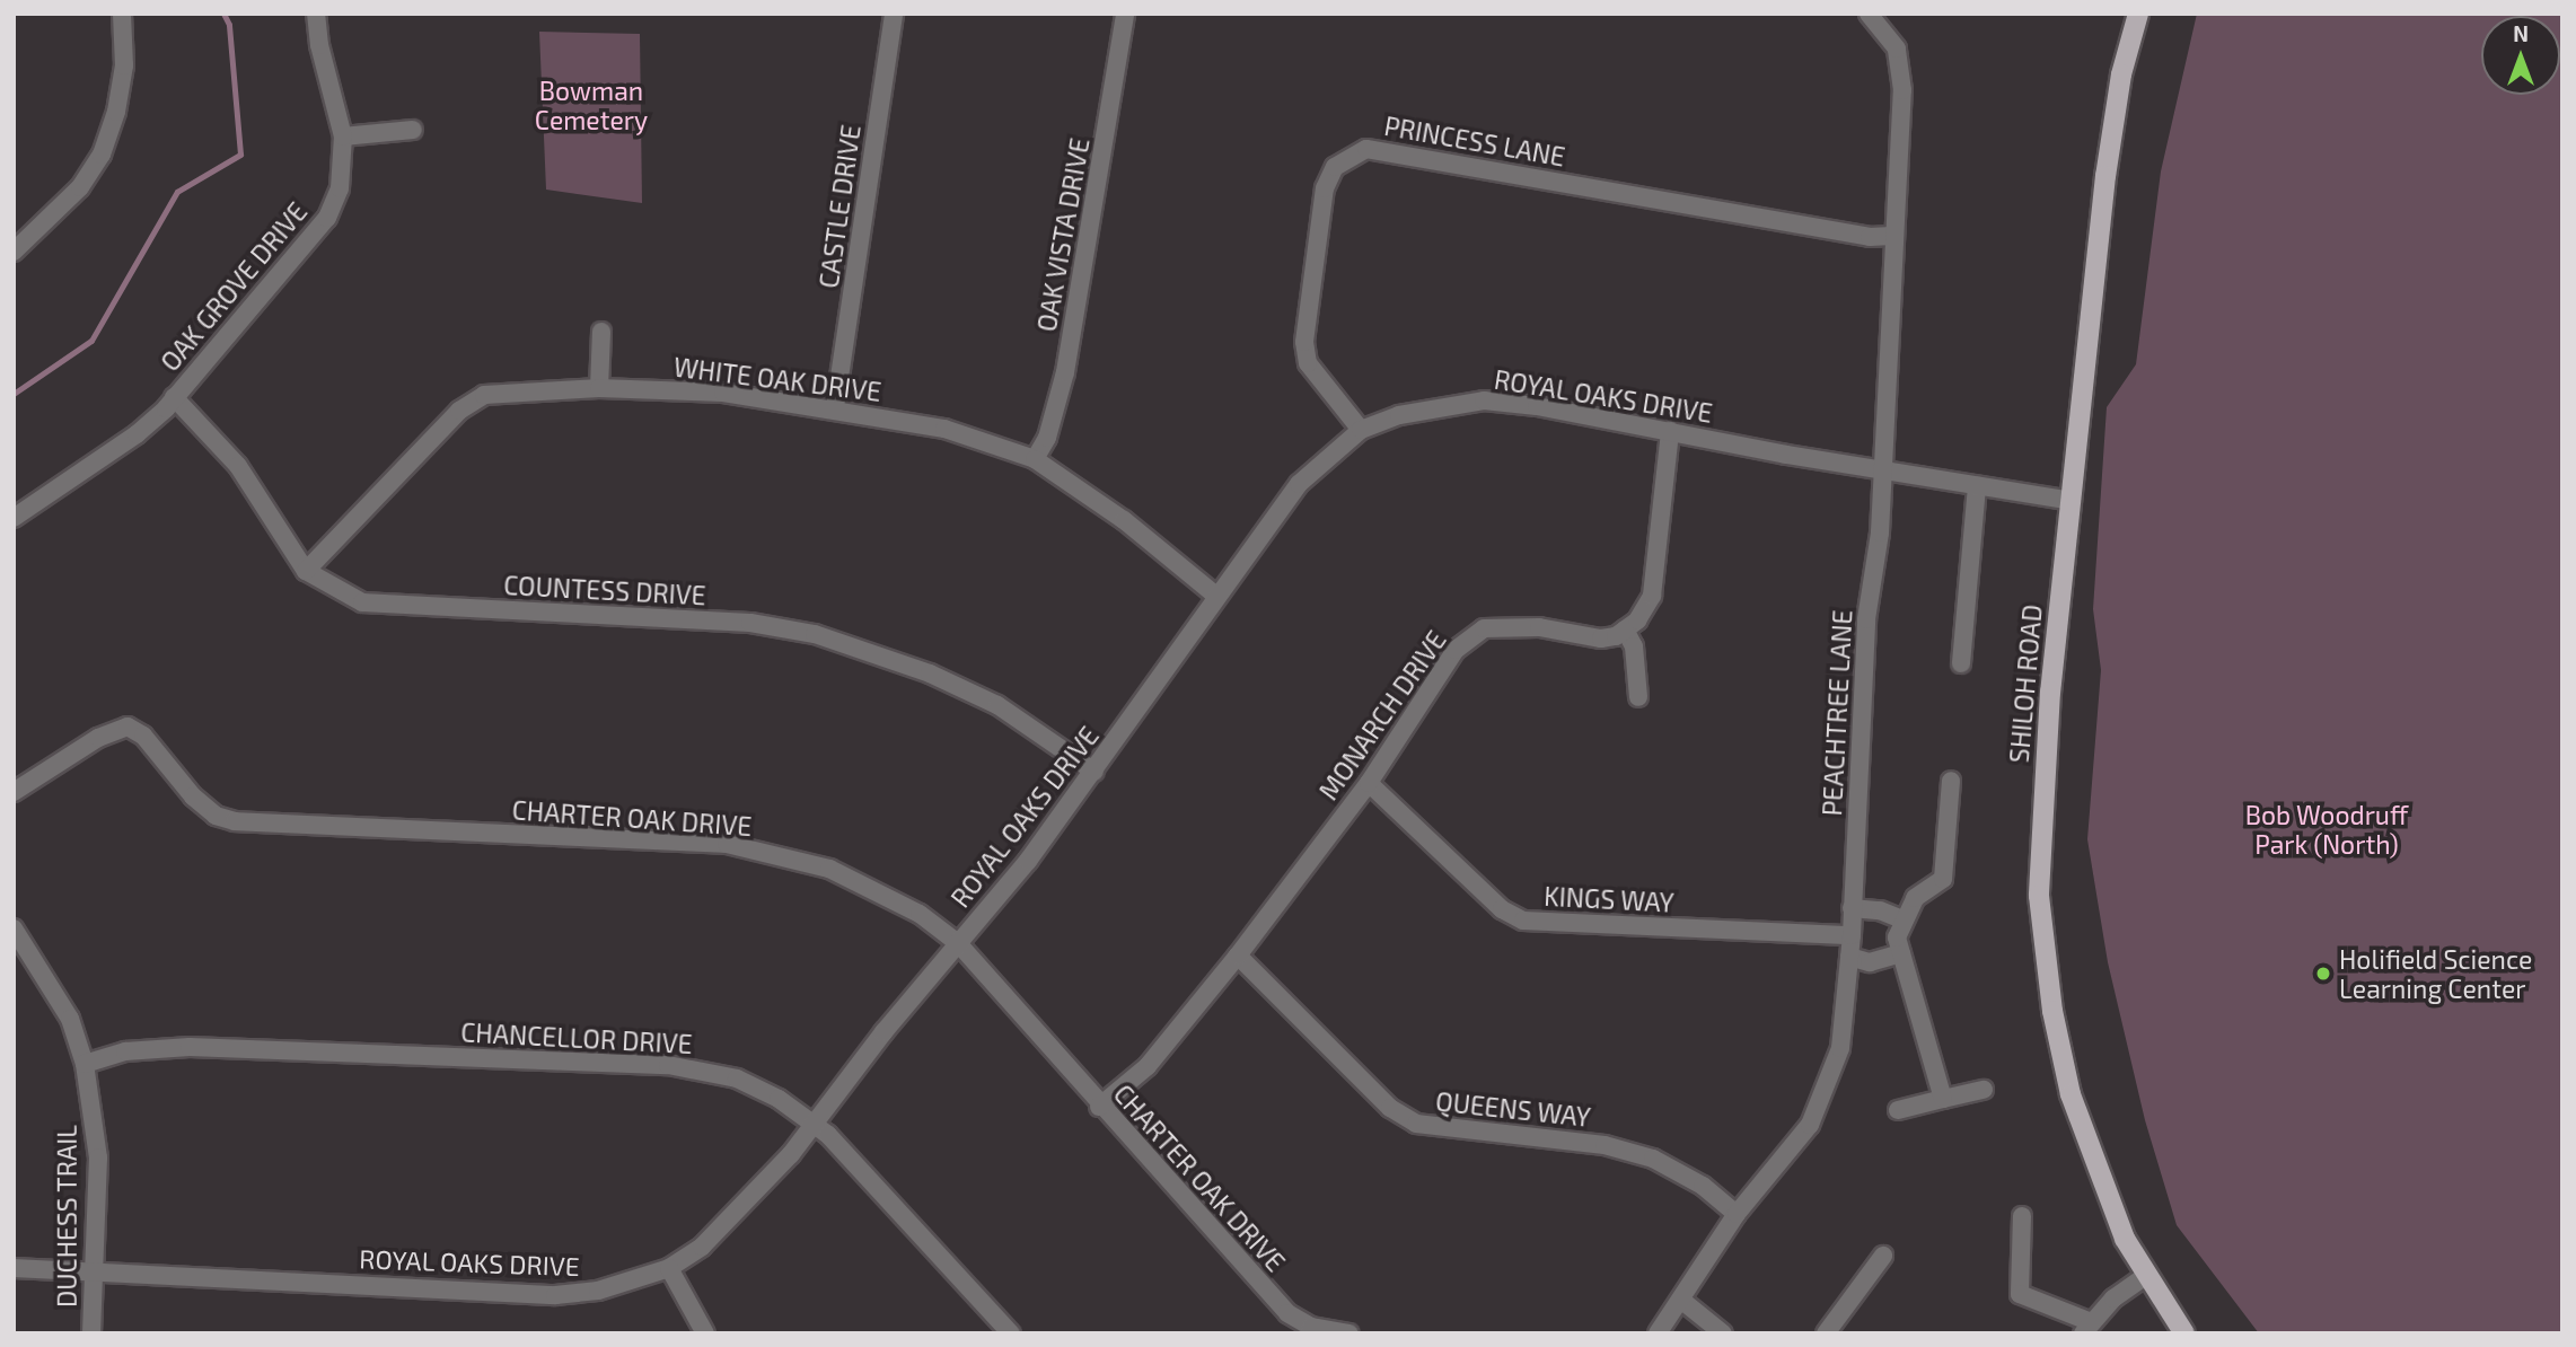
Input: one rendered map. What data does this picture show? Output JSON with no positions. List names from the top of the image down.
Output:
{
  "streets": {
    "main road": ["SHILOH ROAD"],
    "street": [
      "PRINCESS LANE",
      "CASTLE DRIVE",
      "OAK VISTA DRIVE",
      "OAK GROVE DRIVE",
      "WHITE OAK DRIVE",
      "ROYAL OAKS DRIVE",
      "COUNTESS DRIVE",
      "PEACHTREE LANE",
      "MONARCH DRIVE",
      "CHARTER OAK DRIVE",
      "KINGS WAY",
      "CHANCELLOR DRIVE",
      "QUEENS WAY",
      "DUCHESS TRAIL"
    ]
  },
  "crossings": [
    ["PRINCESS LANE", "ROYAL OAKS DRIVE"],
    ["PRINCESS LANE", "PEACHTREE LANE"],
    ["CASTLE DRIVE", "WHITE OAK DRIVE"],
    ["OAK VISTA DRIVE", "WHITE OAK DRIVE"],
    ["OAK GROVE DRIVE", "COUNTESS DRIVE"],
    ["WHITE OAK DRIVE", "ROYAL OAKS DRIVE"],
    ["WHITE OAK DRIVE", "COUNTESS DRIVE"],
    ["ROYAL OAKS DRIVE", "COUNTESS DRIVE"],
    ["ROYAL OAKS DRIVE", "SHILOH ROAD"],
    ["ROYAL OAKS DRIVE", "PEACHTREE LANE"],
    ["ROYAL OAKS DRIVE", "CHARTER OAK DRIVE"],
    ["ROYAL OAKS DRIVE", "CHANCELLOR DRIVE"],
    ["ROYAL OAKS DRIVE", "DUCHESS TRAIL"],
    ["PEACHTREE LANE", "KINGS WAY"],
    ["PEACHTREE LANE", "QUEENS WAY"],
    ["MONARCH DRIVE", "CHARTER OAK DRIVE"],
    ["MONARCH DRIVE", "KINGS WAY"],
    ["MONARCH DRIVE", "QUEENS WAY"],
    ["CHANCELLOR DRIVE", "DUCHESS TRAIL"]
  ],
  "parks": ["Bowman Cemetery", "Bob Woodruff Park (North)"],
  "places": ["Holifield Science Learning Center"],
  "north": "top"
}
